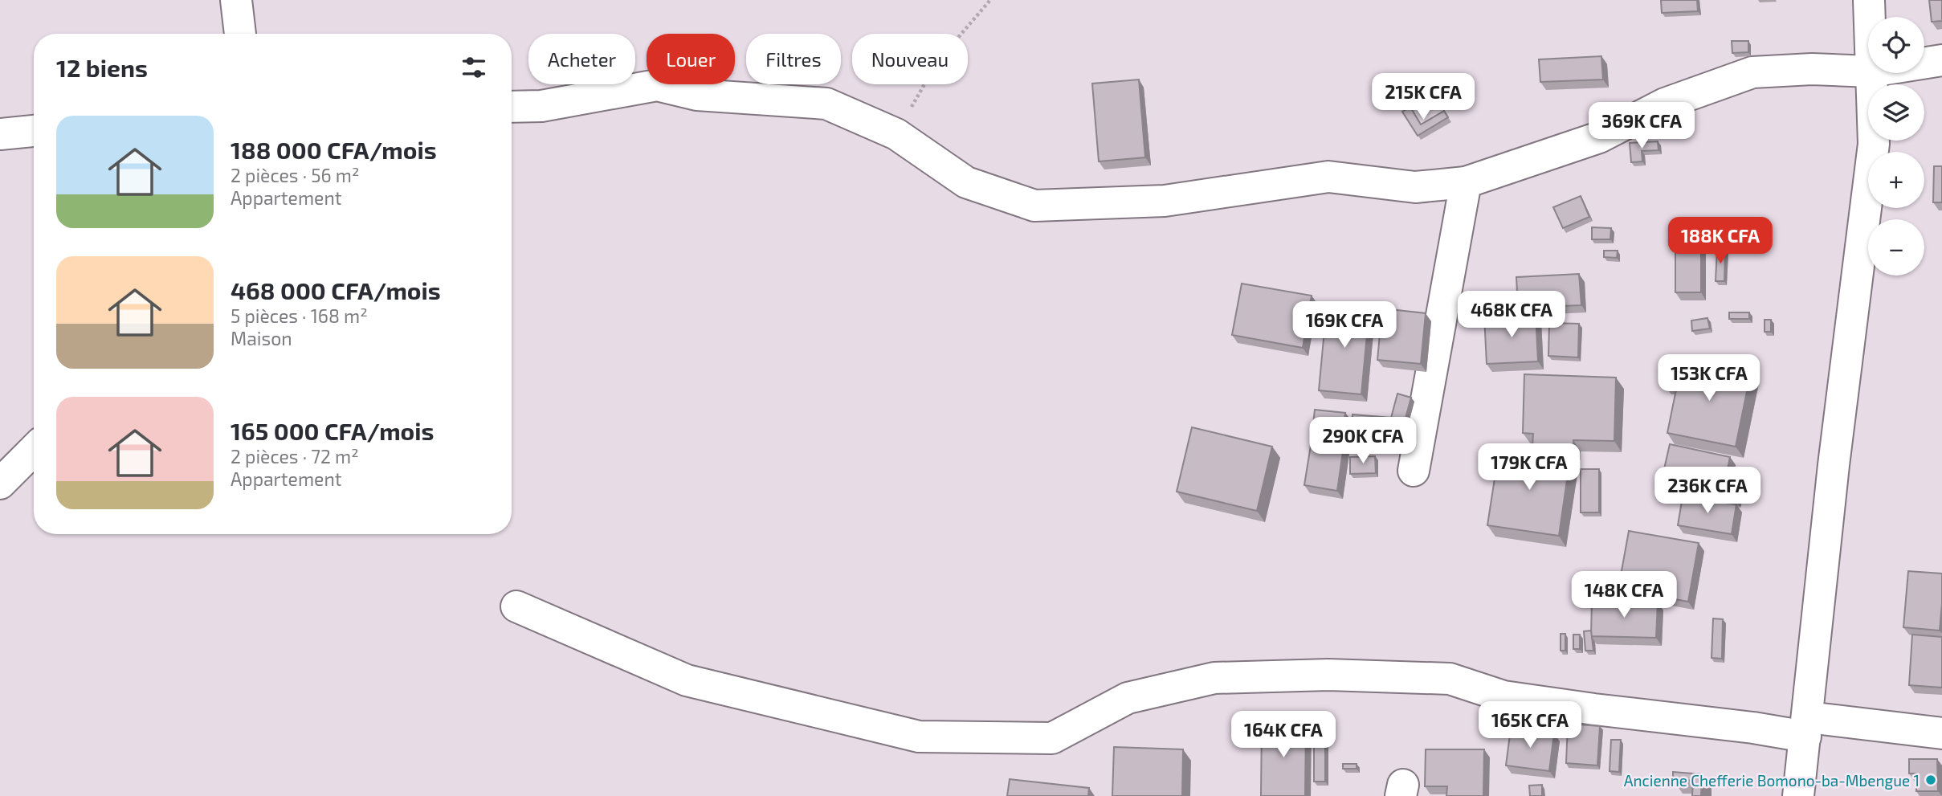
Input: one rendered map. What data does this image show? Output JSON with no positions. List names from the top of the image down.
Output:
{
  "places": ["Ancienne Chefferie Bomono-ba-Mbengue 1"],
  "page": {
    "map_buttons": ["+", "−"],
    "chip": [
      "Acheter",
      "Louer",
      "Filtres",
      "Nouveau"
    ],
    "heading": "12 biens",
    "price": [
      "215K CFA",
      "369K CFA",
      "188K CFA",
      "468K CFA",
      "169K CFA",
      "153K CFA",
      "290K CFA",
      "179K CFA",
      "236K CFA",
      "148K CFA",
      "165K CFA",
      "164K CFA"
    ],
    "list": [
      {
        "name": "188 000 CFA/mois",
        "note": "2 pièces · 56 m² · Appartement"
      },
      {
        "name": "468 000 CFA/mois",
        "note": "5 pièces · 168 m² · Maison"
      },
      {
        "name": "165 000 CFA/mois",
        "note": "2 pièces · 72 m² · Appartement"
      }
    ]
  }
}
